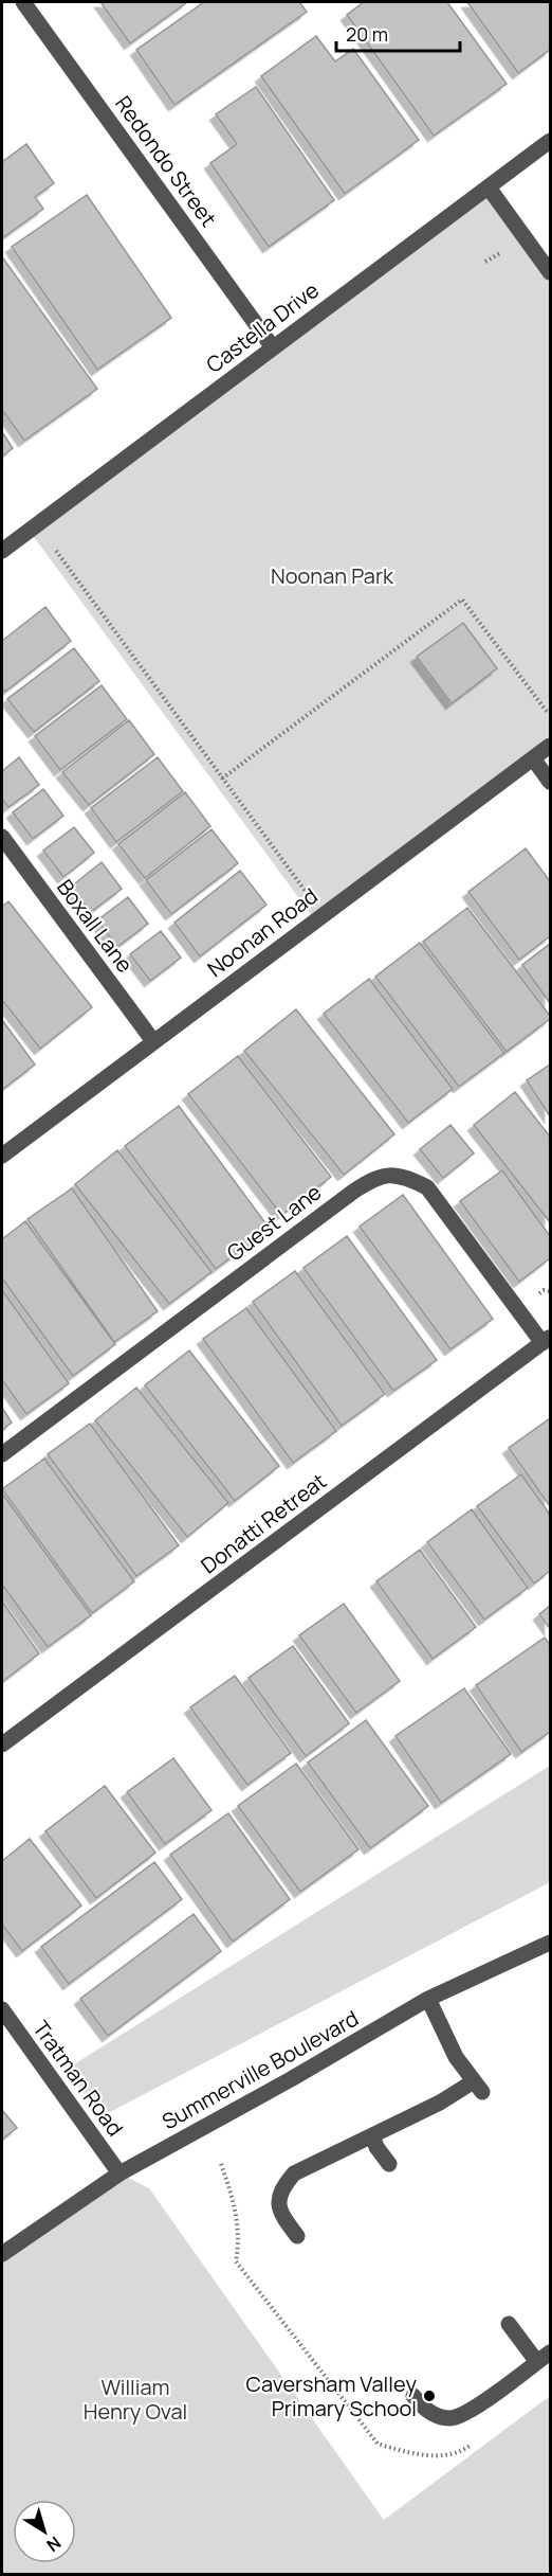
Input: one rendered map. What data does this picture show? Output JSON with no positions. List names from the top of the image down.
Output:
{
  "streets": {
    "street": [
      "Redondo Street",
      "Castella Drive",
      "Boxall Lane",
      "Noonan Road",
      "Guest Lane",
      "Donatti Retreat",
      "Summerville Boulevard",
      "Tratman Road"
    ]
  },
  "crossings": [
    ["Redondo Street", "Castella Drive"],
    ["Boxall Lane", "Noonan Road"],
    ["Guest Lane", "Donatti Retreat"],
    ["Summerville Boulevard", "Tratman Road"]
  ],
  "parks": ["Noonan Park", "William Henry Oval"],
  "places": ["Caversham Valley Primary School"],
  "scale_bar": "20 m",
  "north": "bottom right"
}
